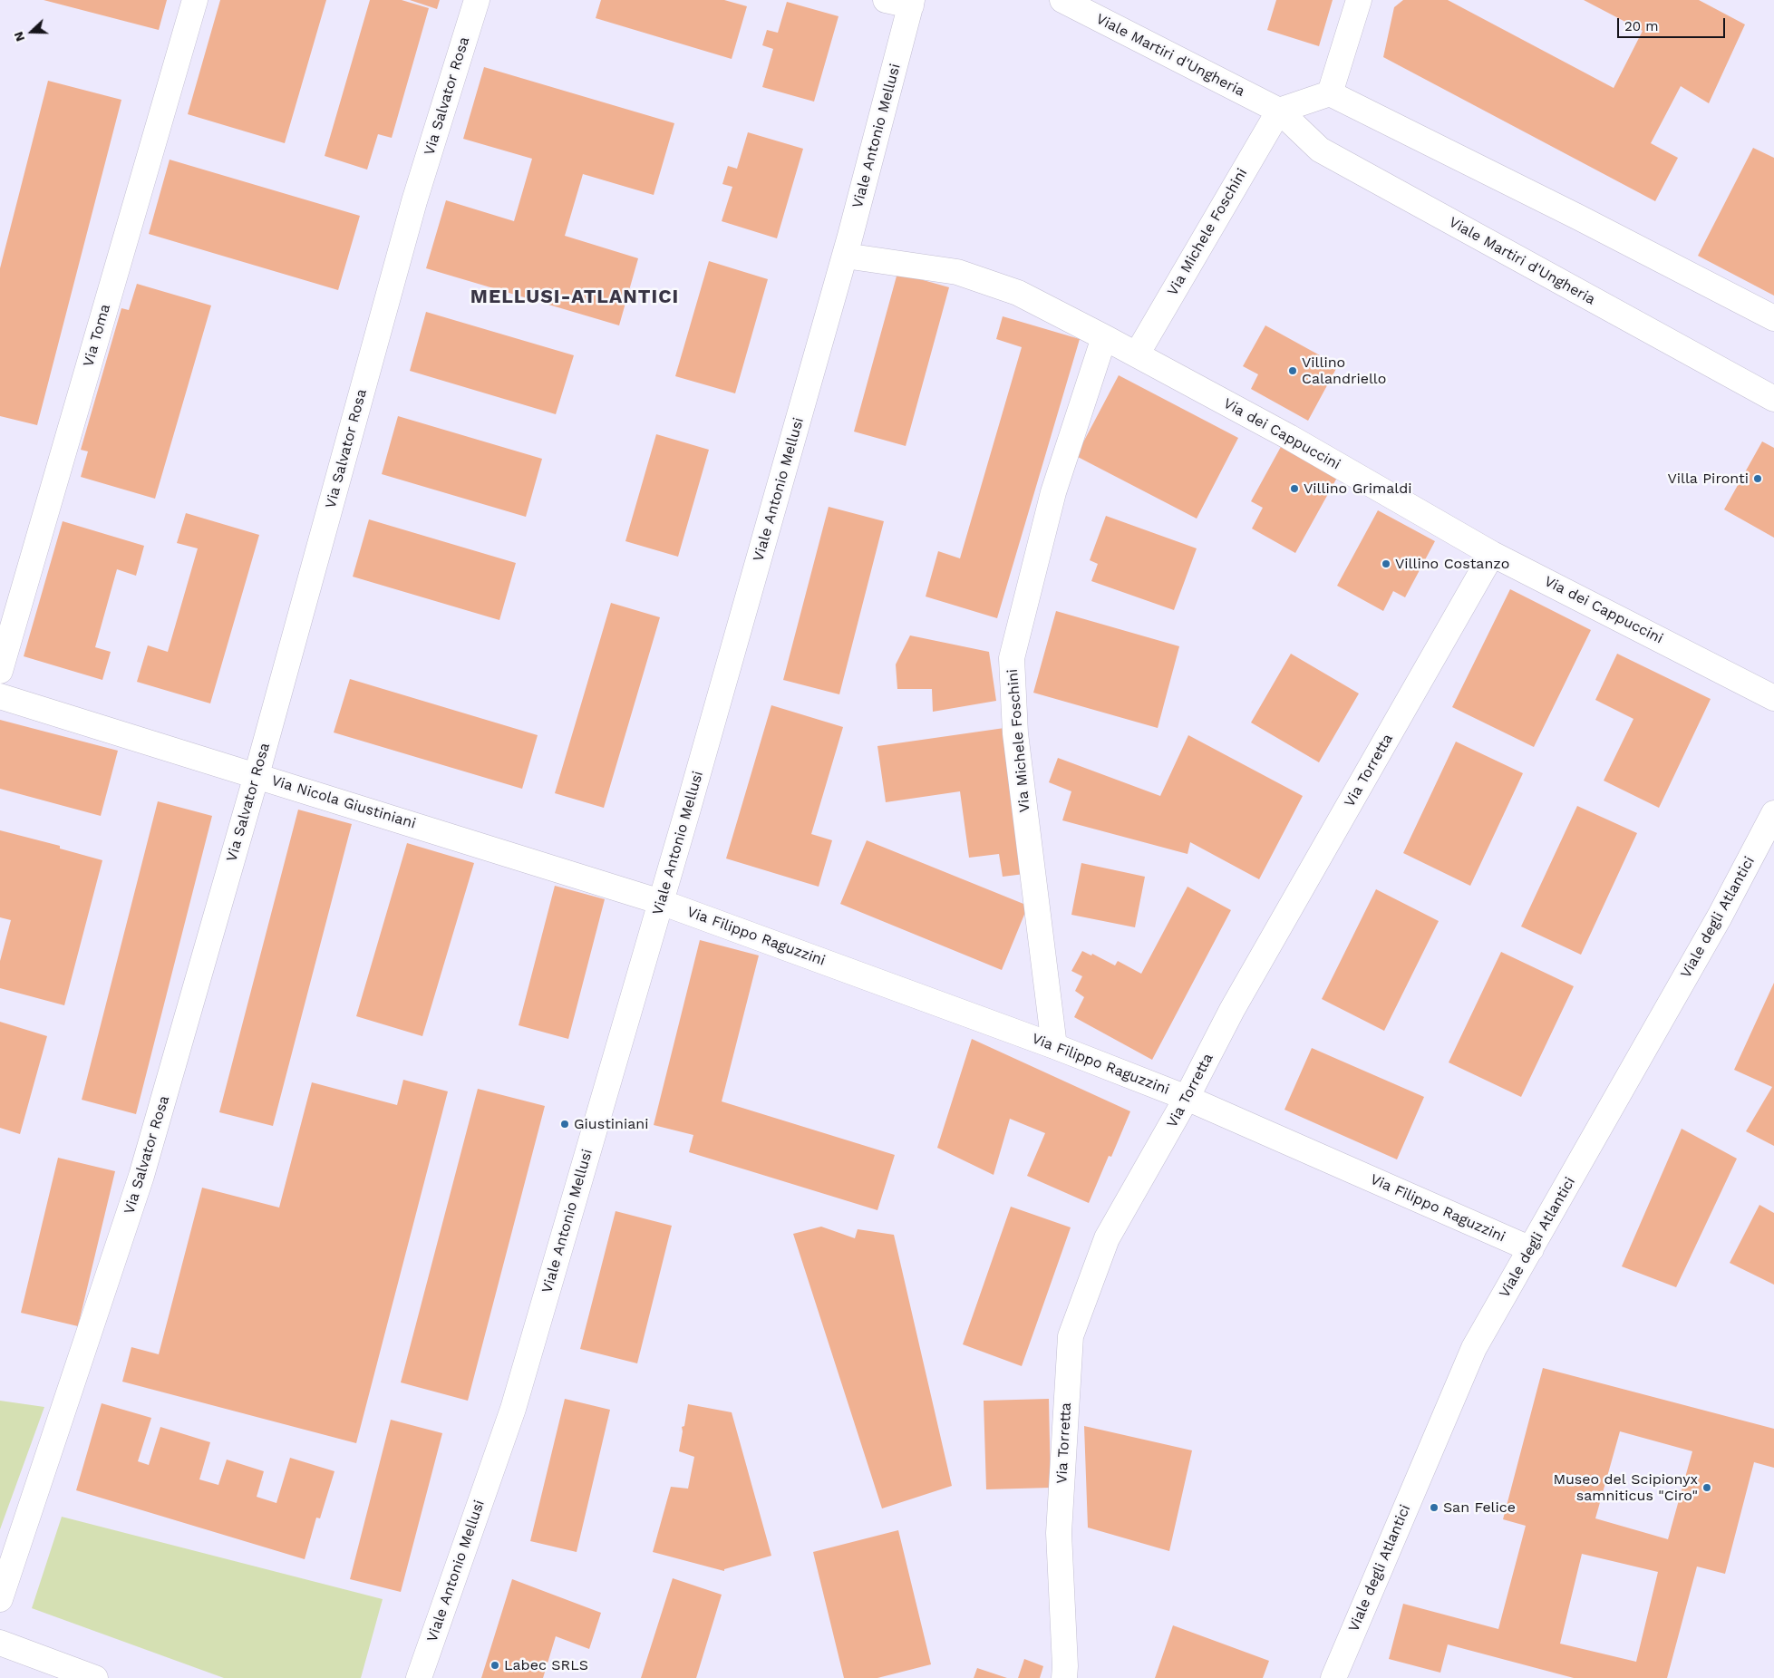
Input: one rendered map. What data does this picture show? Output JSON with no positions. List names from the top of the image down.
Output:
{
  "streets": {
    "street": [
      "Viale Martiri d'Ungheria",
      "Via Salvator Rosa",
      "Viale Antonio Mellusi",
      "Via Michele Foschini",
      "Via Toma",
      "Via dei Cappuccini",
      "Via Torretta",
      "Via Nicola Giustiniani",
      "Viale degli Atlantici",
      "Via Filippo Raguzzini"
    ]
  },
  "crossings": [
    ["Viale Martiri d'Ungheria", "Via Michele Foschini"],
    ["Via Salvator Rosa", "Via Nicola Giustiniani"],
    ["Viale Antonio Mellusi", "Via dei Cappuccini"],
    ["Viale Antonio Mellusi", "Via Nicola Giustiniani"],
    ["Viale Antonio Mellusi", "Via Filippo Raguzzini"],
    ["Via Michele Foschini", "Via dei Cappuccini"],
    ["Via Michele Foschini", "Via Filippo Raguzzini"],
    ["Via dei Cappuccini", "Via Torretta"],
    ["Via Torretta", "Via Filippo Raguzzini"],
    ["Via Nicola Giustiniani", "Via Filippo Raguzzini"],
    ["Viale degli Atlantici", "Via Filippo Raguzzini"]
  ],
  "districts": ["MELLUSI-ATLANTICI"],
  "places": [
    "Villino Calandriello",
    "Villa Pironti",
    "Villino Grimaldi",
    "Villino Costanzo",
    "Giustiniani",
    "Museo del Scipionyx samniticus \"Ciro\"",
    "San Felice",
    "Labec SRLS"
  ],
  "scale_bar": "20 m",
  "north": "left"
}
